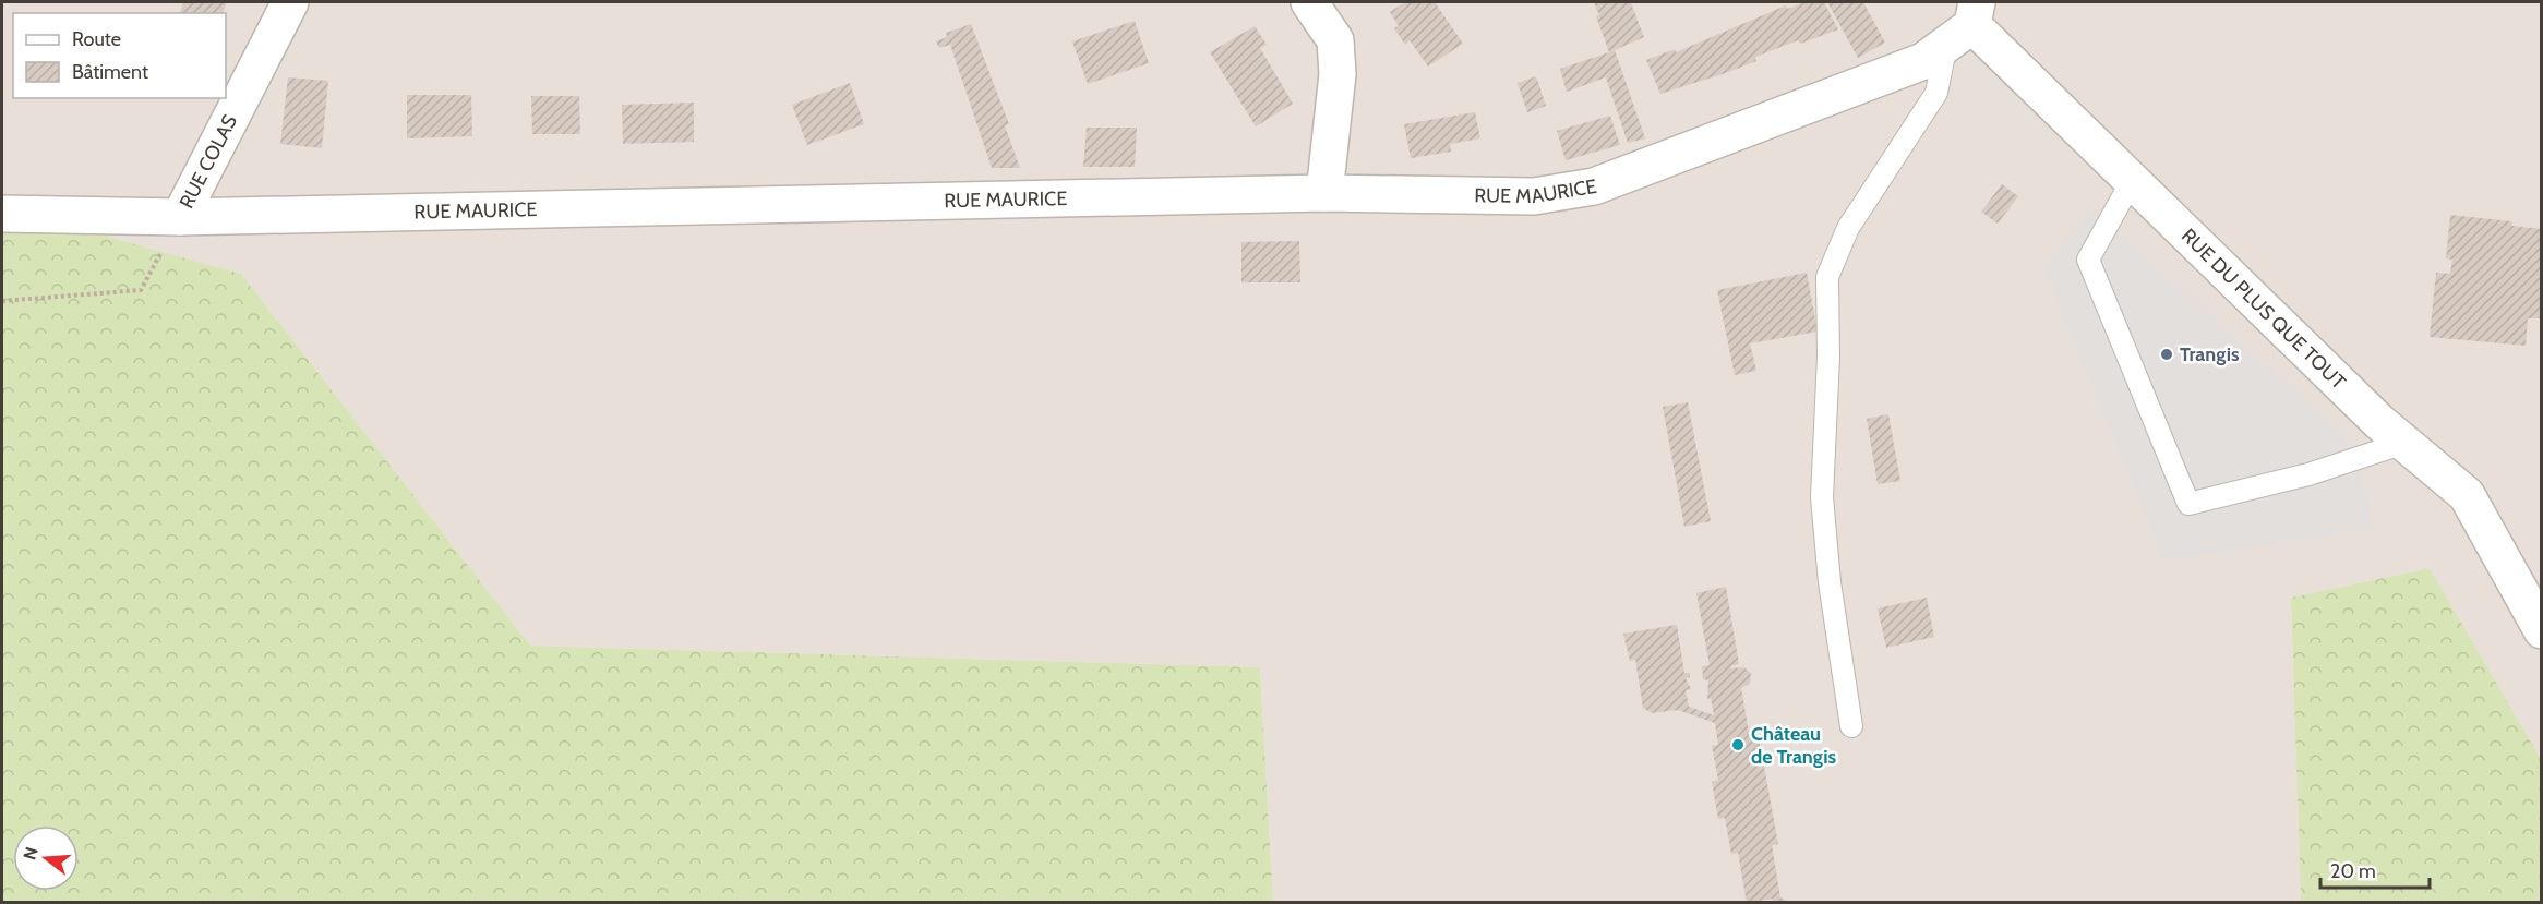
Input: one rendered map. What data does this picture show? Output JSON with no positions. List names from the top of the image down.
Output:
{
  "streets": {
    "street": ["RUE COLAS", "RUE MAURICE", "RUE DU PLUS QUE TOUT"]
  },
  "crossings": [
    ["RUE COLAS", "RUE MAURICE"],
    ["RUE MAURICE", "RUE DU PLUS QUE TOUT"]
  ],
  "places": ["Trangis", "Château de Trangis"],
  "legend": ["Route", "Bâtiment"],
  "scale_bar": "20 m",
  "north": "left"
}
